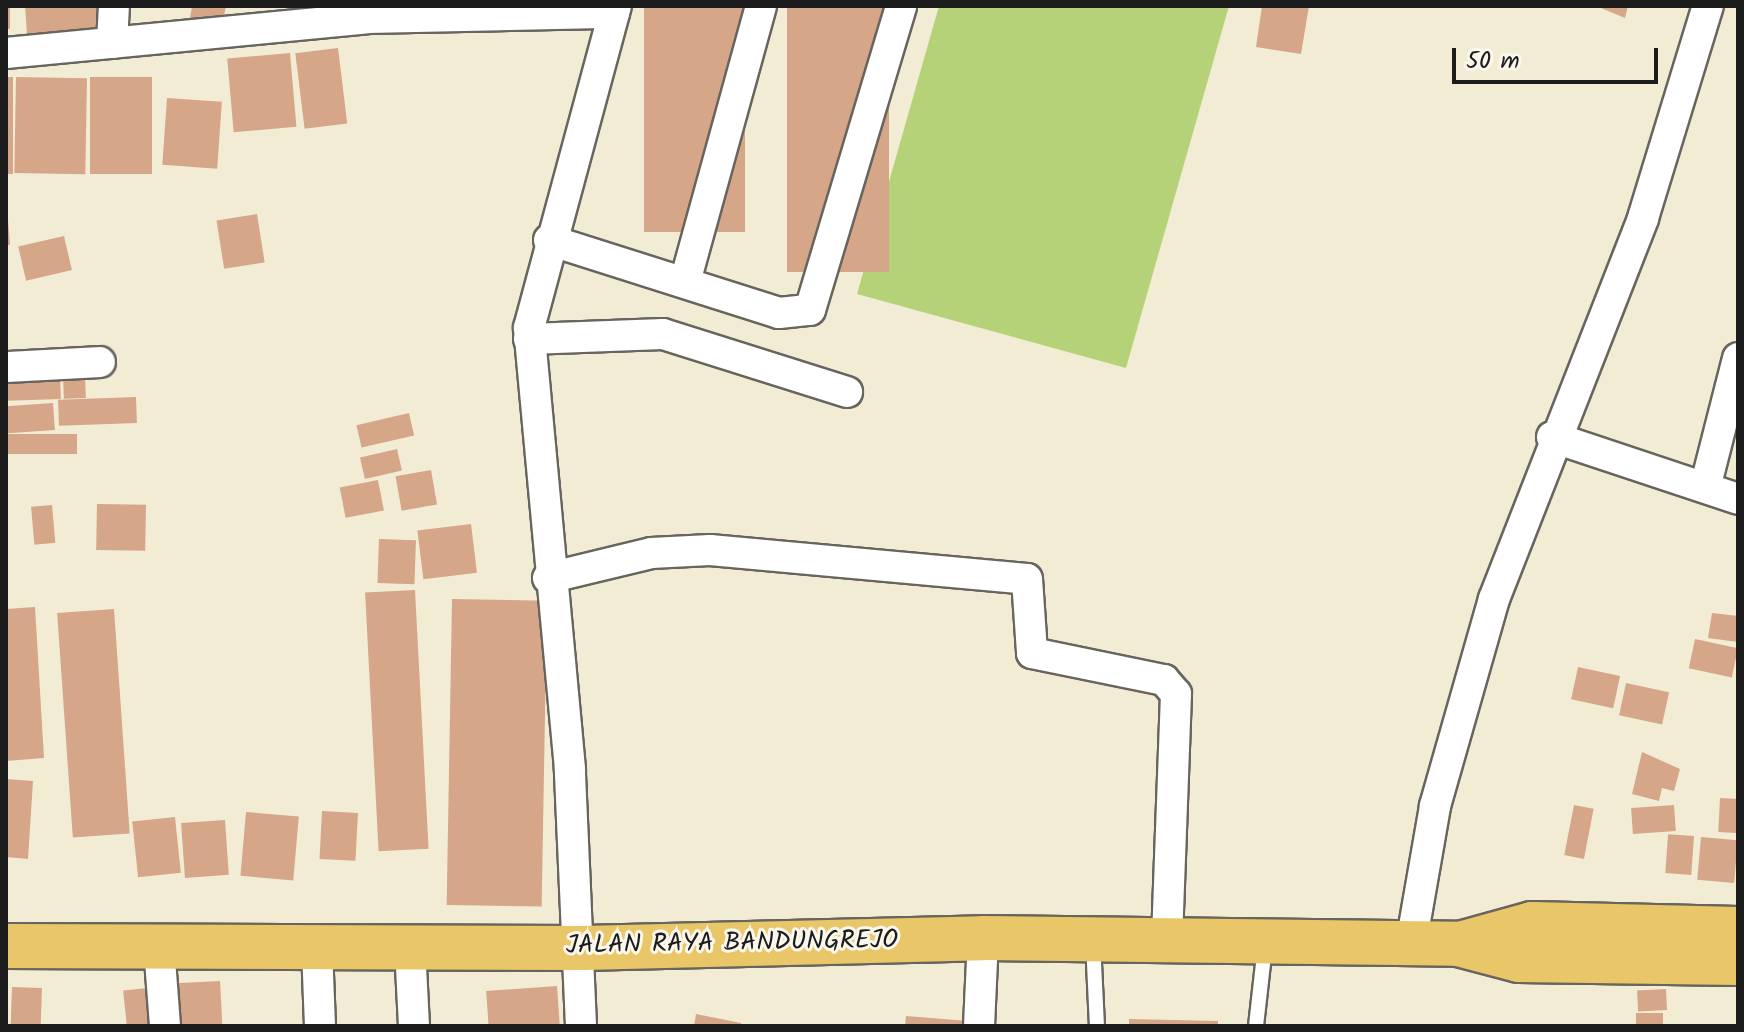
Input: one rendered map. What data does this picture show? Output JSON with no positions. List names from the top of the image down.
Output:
{
  "streets": {
    "main road": ["JALAN RAYA BANDUNGREJO"]
  },
  "scale_bar": "50 m"
}
